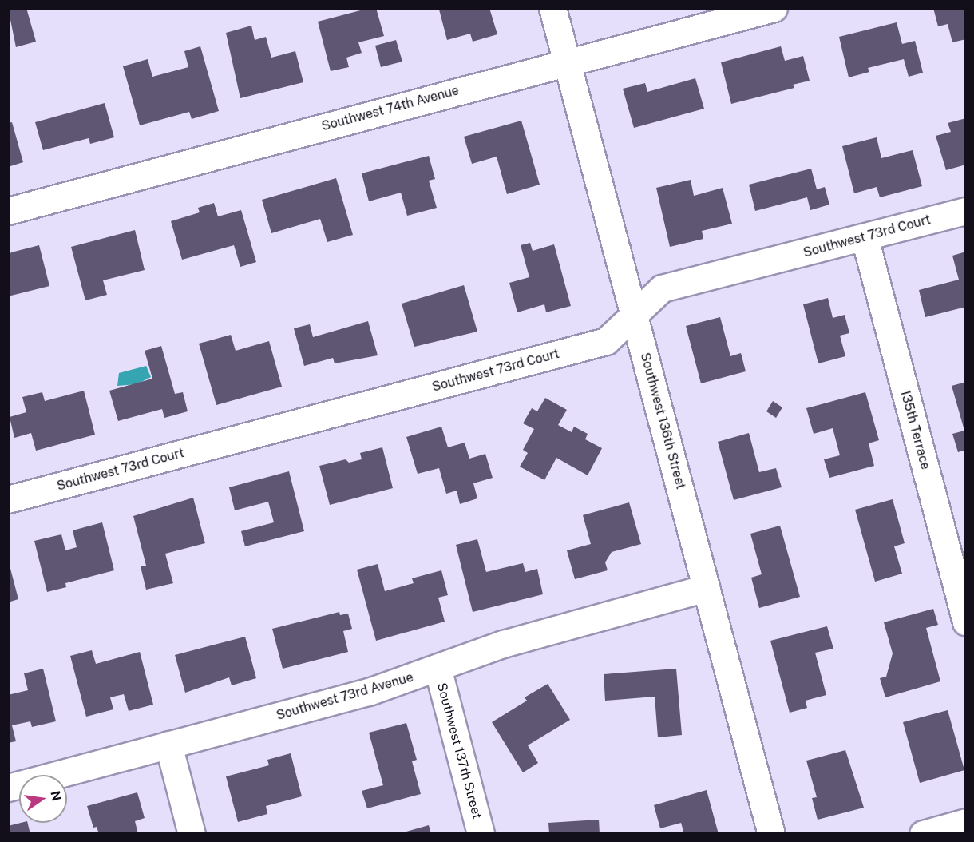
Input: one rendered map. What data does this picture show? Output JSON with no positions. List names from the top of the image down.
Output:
{
  "streets": {
    "street": [
      "Southwest 74th Avenue",
      "Southwest 73rd Court",
      "Southwest 136th Street",
      "135th Terrace",
      "Southwest 73rd Avenue",
      "Southwest 137th Street"
    ]
  },
  "crossings": [
    ["Southwest 74th Avenue", "Southwest 136th Street"],
    ["Southwest 73rd Court", "Southwest 136th Street"],
    ["Southwest 73rd Court", "135th Terrace"],
    ["Southwest 136th Street", "Southwest 73rd Avenue"],
    ["Southwest 73rd Avenue", "Southwest 137th Street"]
  ],
  "north": "right"
}
